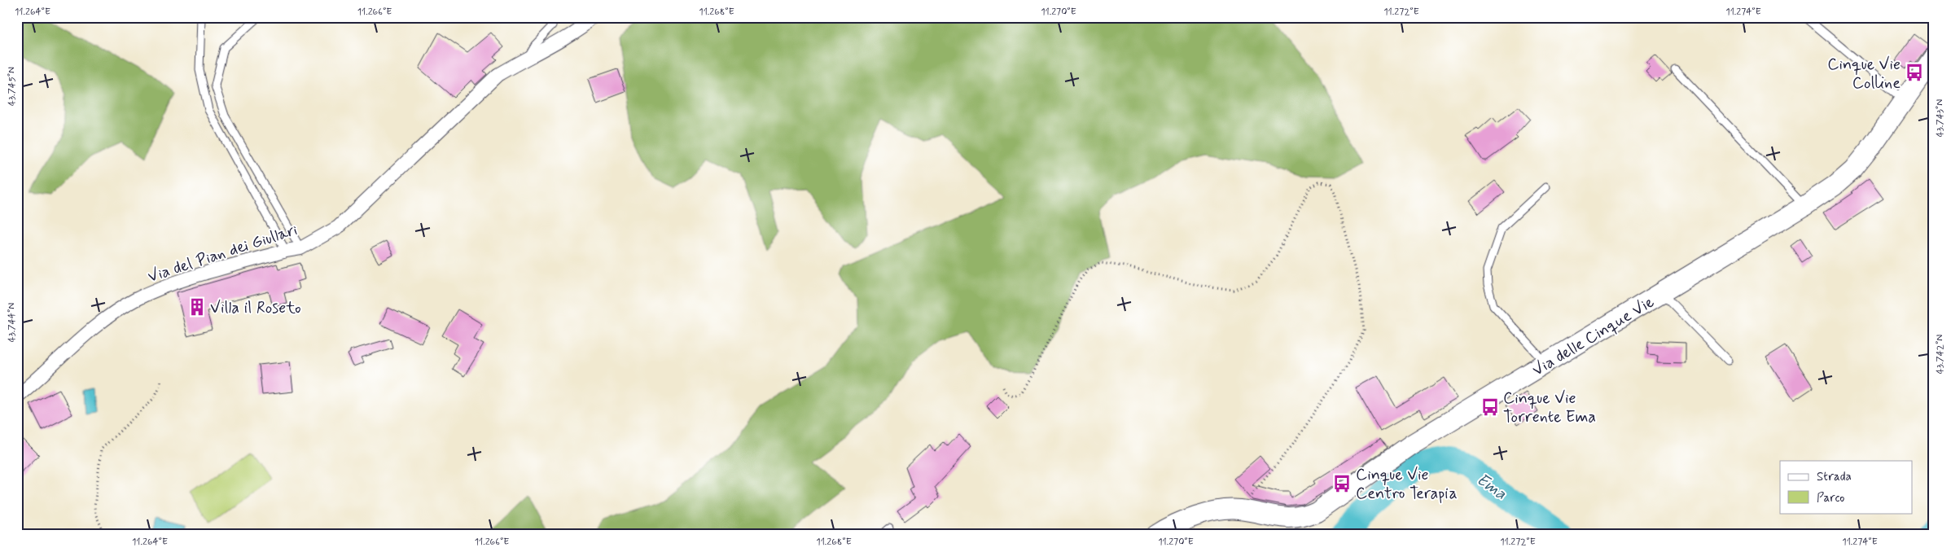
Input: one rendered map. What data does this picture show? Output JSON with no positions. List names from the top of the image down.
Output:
{
  "streets": {
    "street": ["Via del Pian dei Giullari", "Via delle Cinque Vie"]
  },
  "water": ["Ema"],
  "places": {
    "bus stop": ["Cinque Vie Colline", "Cinque Vie Torrente Ema", "Cinque Vie Centro Terapia"],
    "building": ["Villa il Roseto"]
  },
  "legend": ["Strada", "Parco"],
  "coordinates": [
    "11.264°E",
    "11.266°E",
    "11.268°E",
    "11.270°E",
    "11.272°E",
    "11.274°E",
    "43.745°N",
    "43.743°N",
    "43.744°N",
    "43.742°N"
  ]
}
